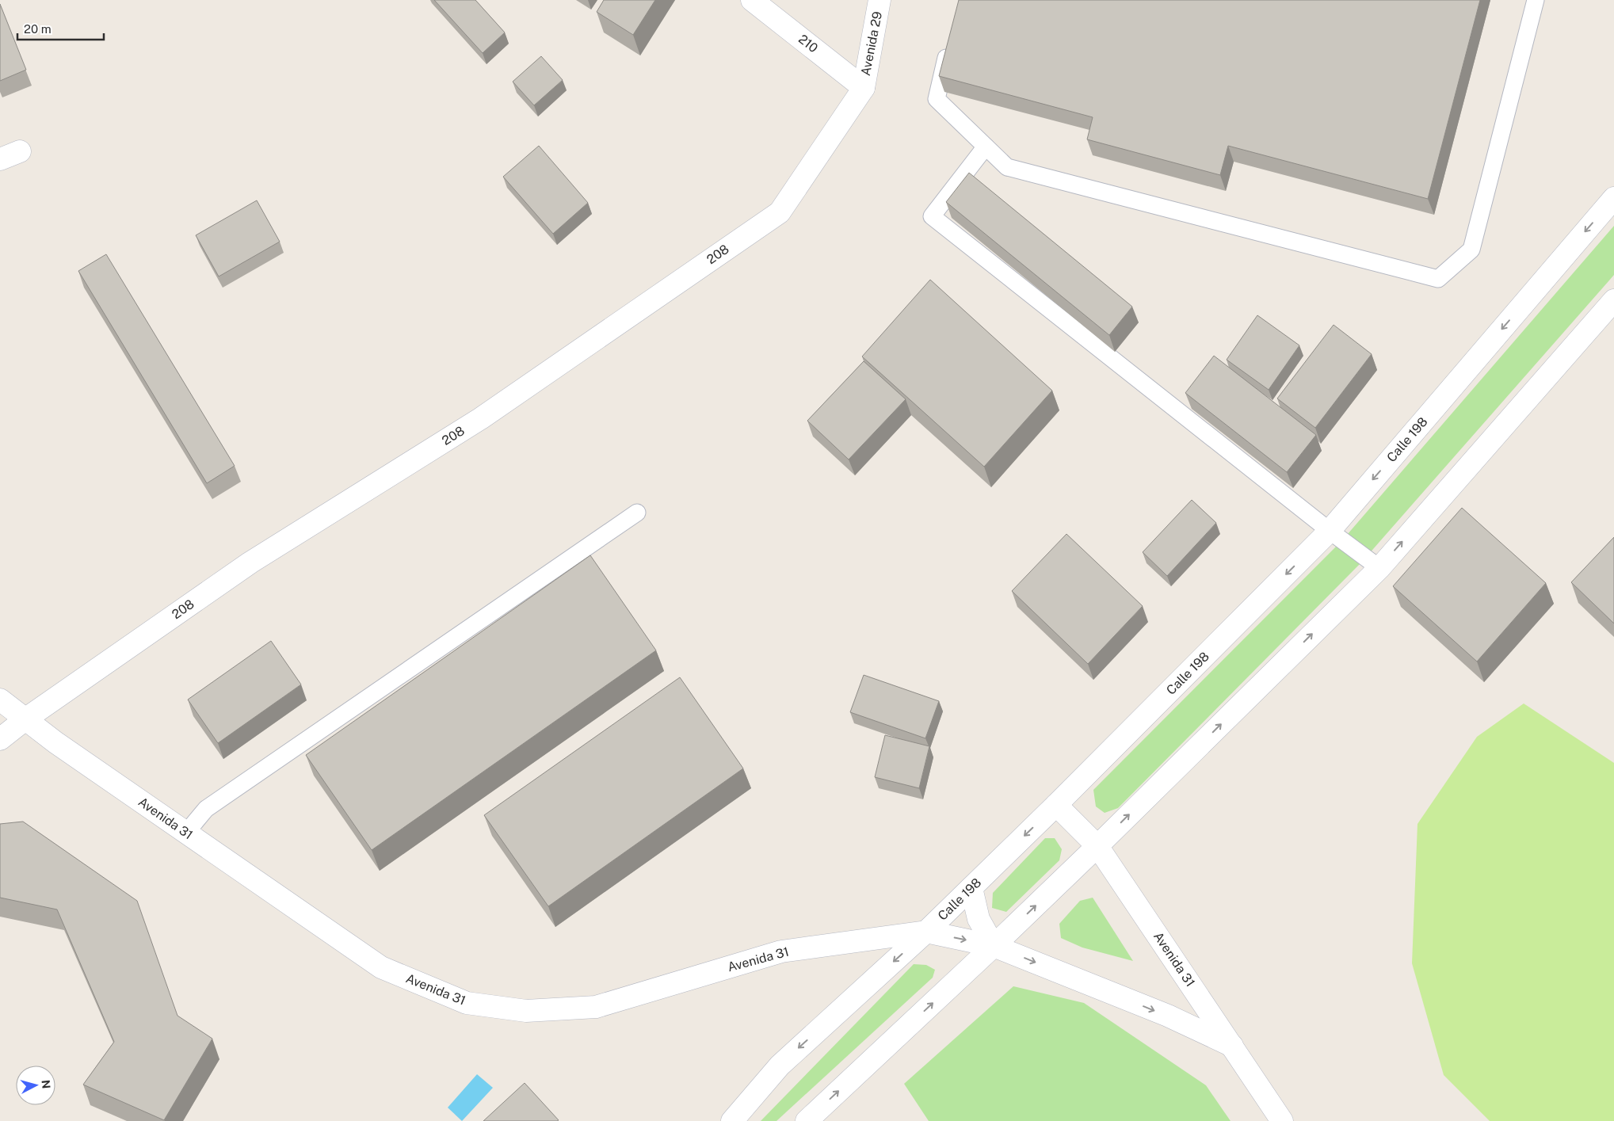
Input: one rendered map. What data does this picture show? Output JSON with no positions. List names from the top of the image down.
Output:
{
  "streets": {
    "main road": [
      "210",
      "Avenida 29",
      "208",
      "Calle 198",
      "Avenida 31"
    ]
  },
  "crossings": [
    ["210", "Avenida 29"],
    ["210", "208"],
    ["Avenida 29", "208"],
    ["208", "Avenida 31"],
    ["Calle 198", "Avenida 31"]
  ],
  "scale_bar": "20 m",
  "north": "right"
}
